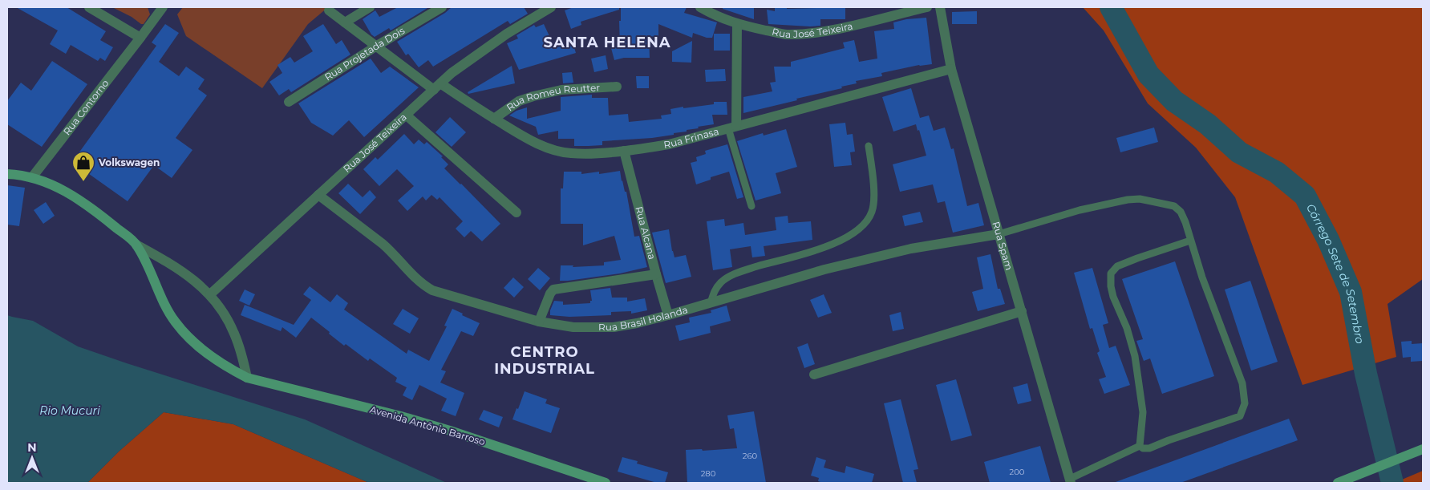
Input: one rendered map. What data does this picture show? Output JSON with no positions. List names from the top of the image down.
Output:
{
  "streets": {
    "main road": ["Avenida Antônio Barroso"],
    "street": [
      "Rua José Teixeira",
      "Rua Projetada Dois",
      "Rua Romeu Reutter",
      "Rua Contorno",
      "Rua Frinasa",
      "Rua Alcana",
      "Rua Spam",
      "Rua Brasil Holanda"
    ]
  },
  "crossings": [
    ["Rua José Teixeira", "Rua Frinasa"],
    ["Rua José Teixeira", "Rua Brasil Holanda"],
    ["Rua Projetada Dois", "Rua Frinasa"],
    ["Rua Romeu Reutter", "Rua Frinasa"],
    ["Rua Frinasa", "Rua Alcana"],
    ["Rua Frinasa", "Rua Spam"],
    ["Rua Alcana", "Rua Brasil Holanda"],
    ["Rua Spam", "Rua Brasil Holanda"]
  ],
  "districts": ["SANTA HELENA", "CENTRO INDUSTRIAL"],
  "water": ["Córrego Sete de Setembro", "Rio Mucuri"],
  "places": {
    "shop": ["Volkswagen"]
  },
  "house_numbers": ["260", "200", "280"],
  "north": "top"
}
